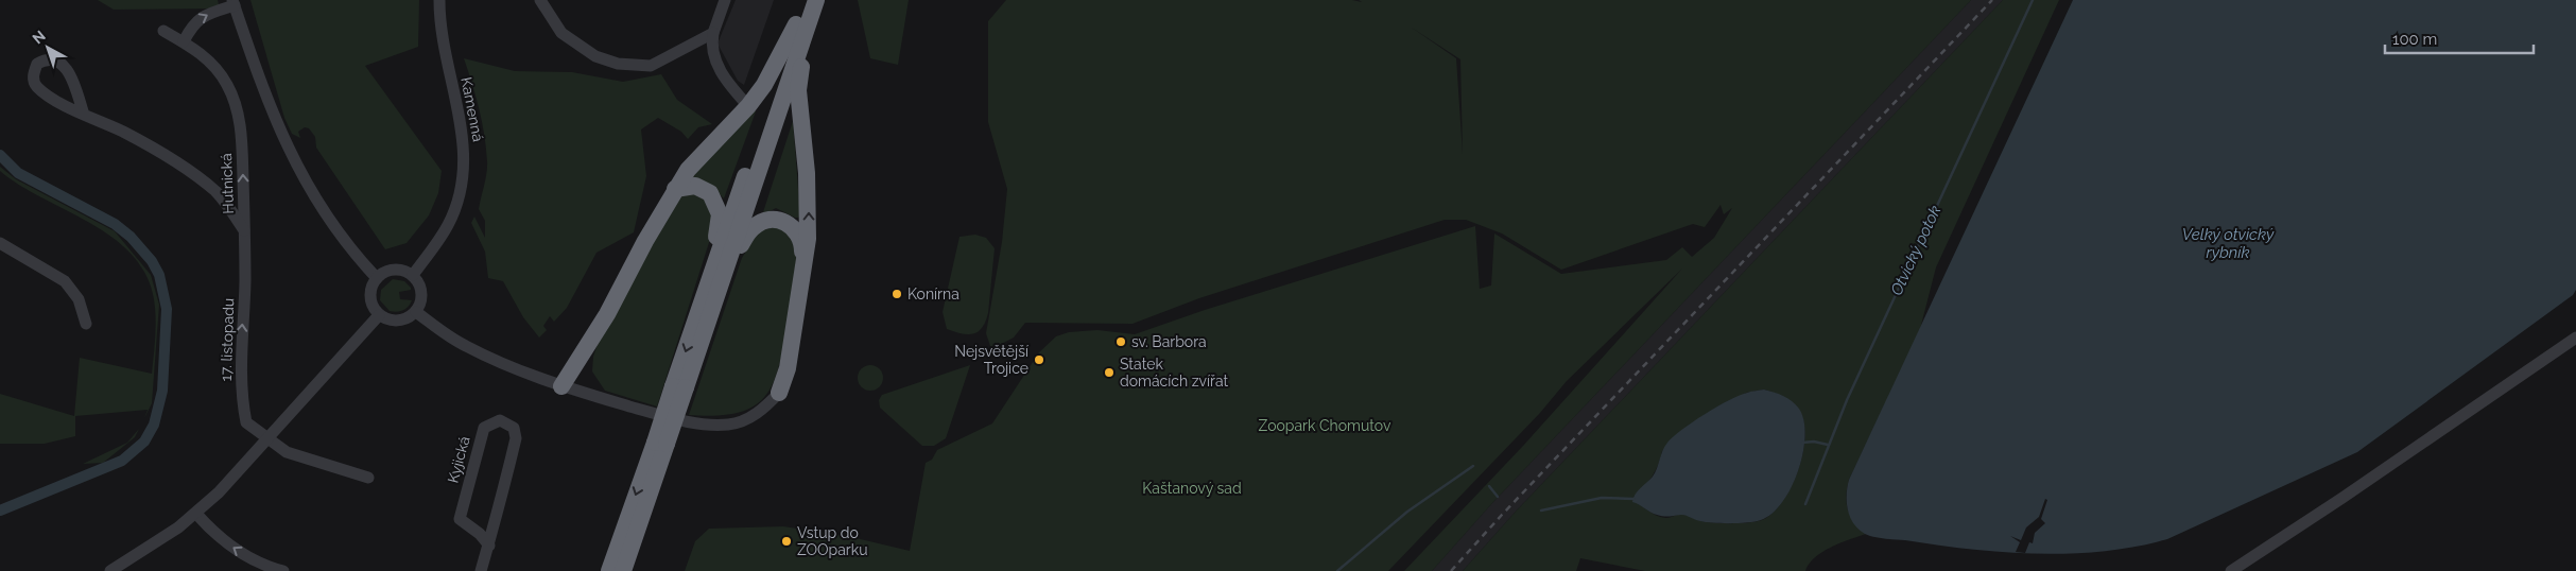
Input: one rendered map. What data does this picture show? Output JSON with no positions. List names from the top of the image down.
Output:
{
  "streets": {
    "street": [
      "Kamenná",
      "Hutnická",
      "17. listopadu",
      "Kyjická"
    ]
  },
  "crossings": [
    ["Hutnická", "17. listopadu"]
  ],
  "one_way": ["17. listopadu"],
  "water": ["Velký otvický rybník", "Otvický potok"],
  "parks": ["Zoopark Chomutov", "Kaštanový sad"],
  "places": [
    "Konírna",
    "sv. Barbora",
    "Nejsvětější Trojice",
    "Statek domácích zvířat",
    "Vstup do ZOOparku"
  ],
  "scale_bar": "100 m",
  "north": "top left"
}
